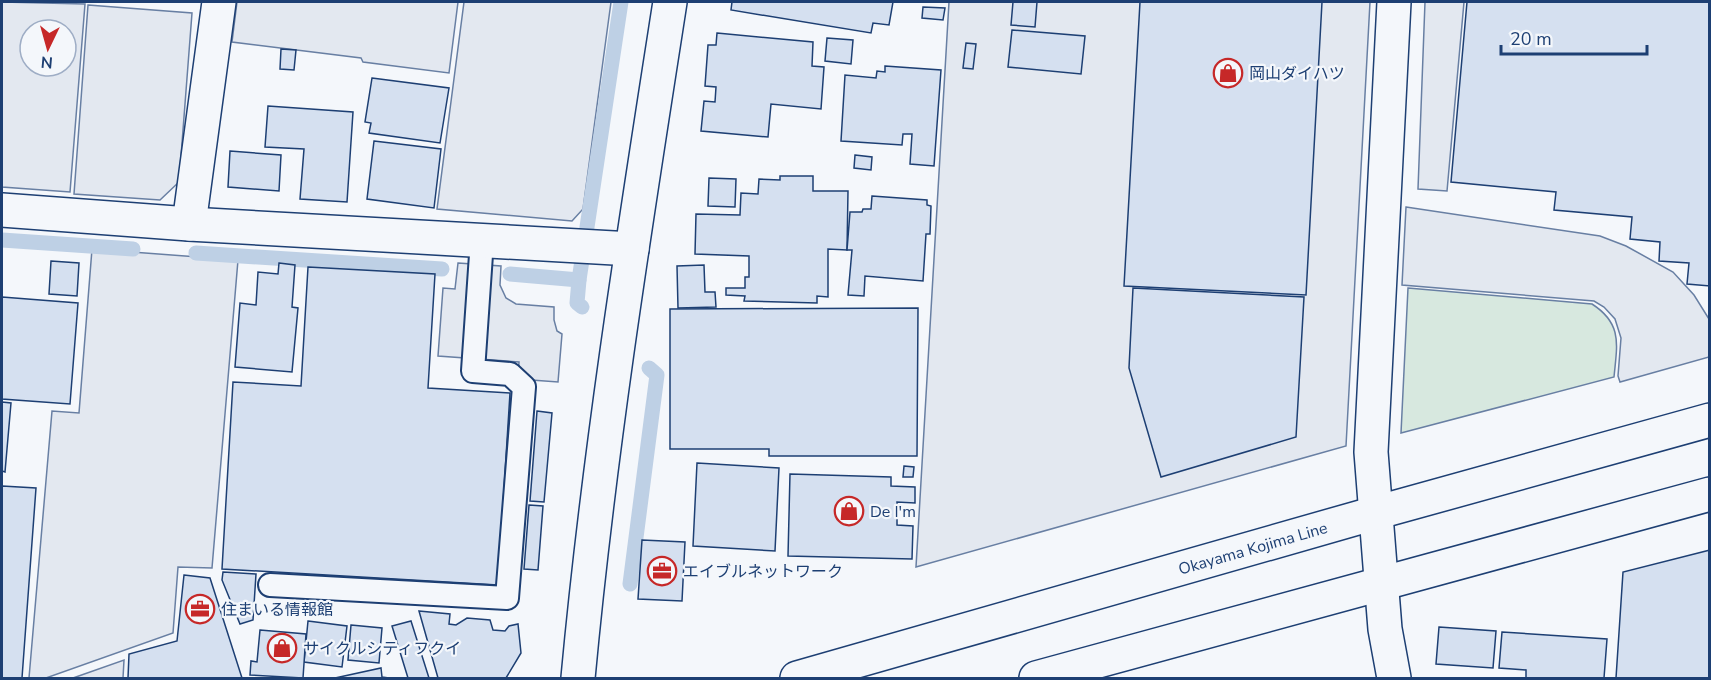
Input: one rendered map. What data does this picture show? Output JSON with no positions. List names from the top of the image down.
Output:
{
  "streets": {
    "street": ["Okayama Kojima Line"]
  },
  "places": {
    "shop": ["岡山ダイハツ", "De I'm", "サイクルシティフクイ"],
    "office": ["エイブルネットワーク", "住まいる情報館"]
  },
  "scale_bar": "20 m",
  "north": "bottom"
}
